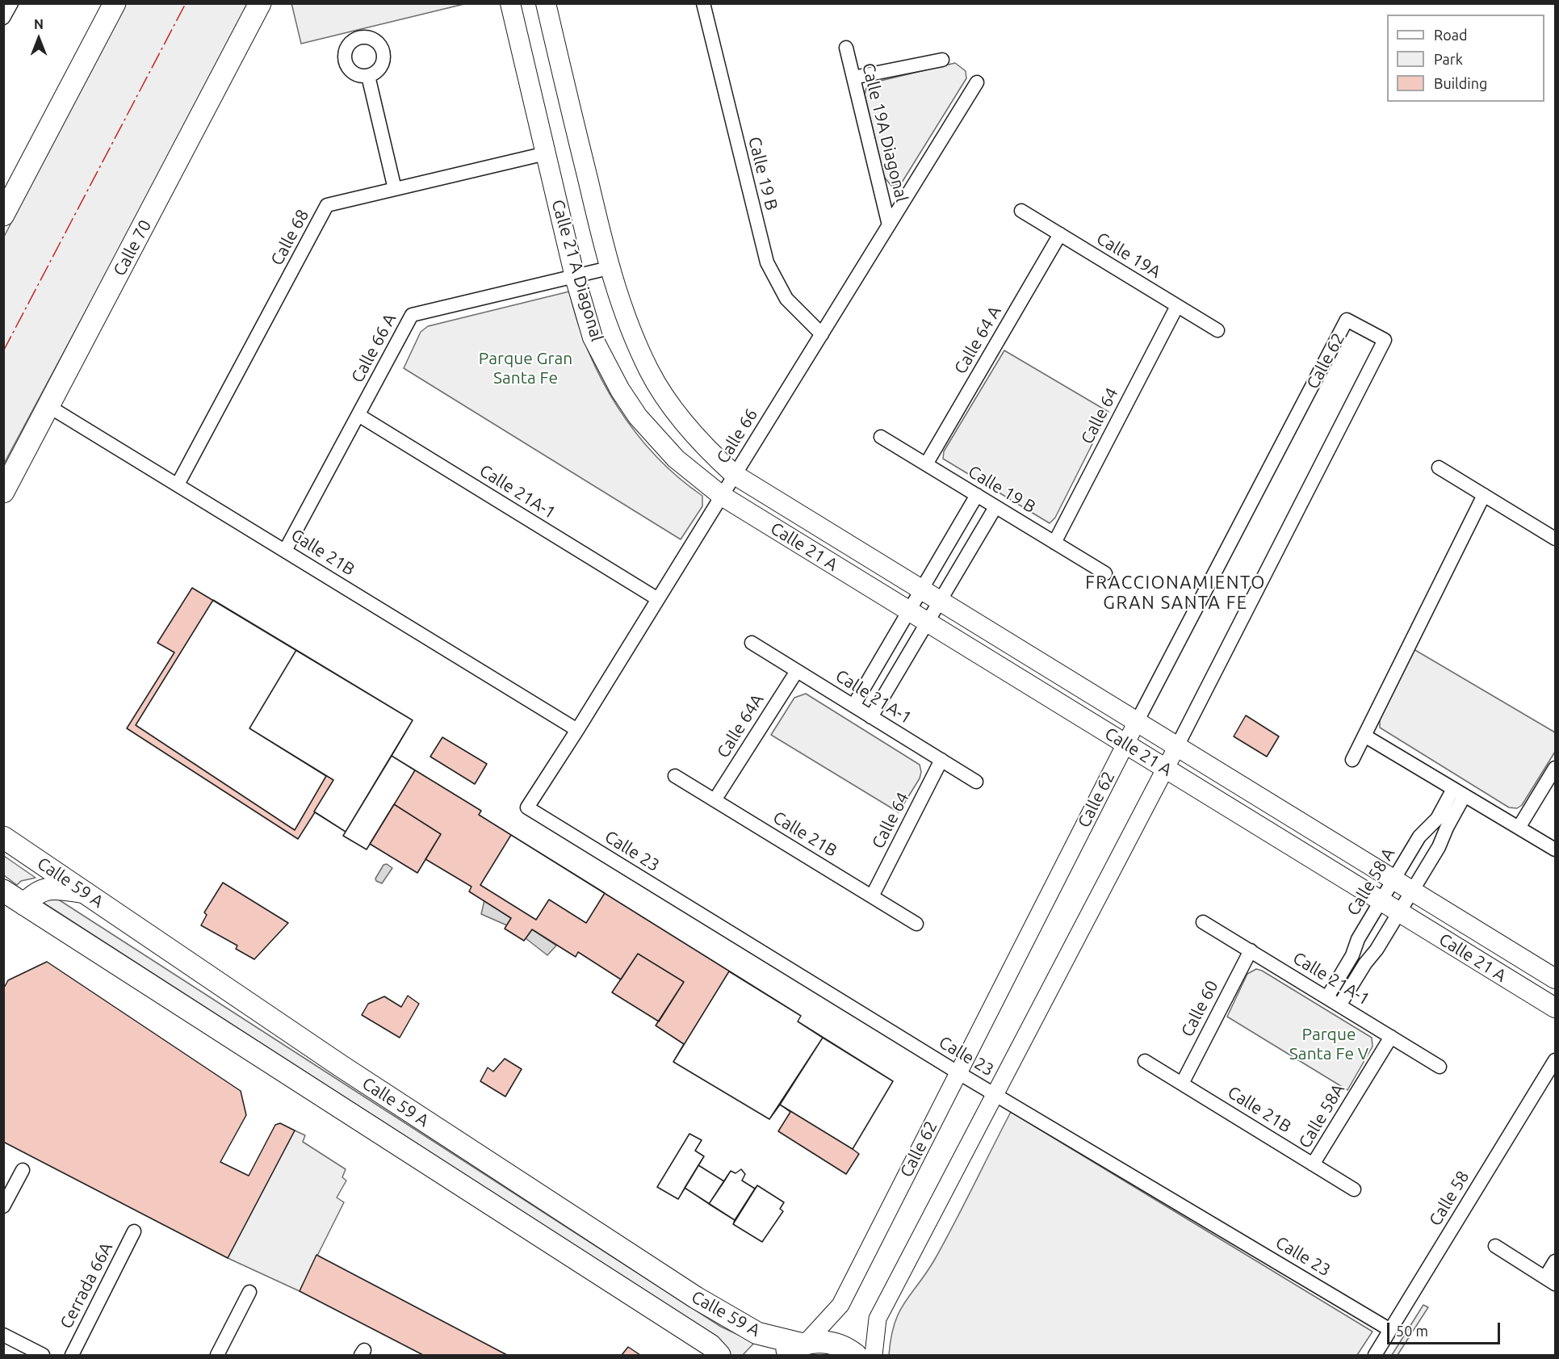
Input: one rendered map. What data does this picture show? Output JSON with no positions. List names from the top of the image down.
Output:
{
  "streets": {
    "main road": [
      "Calle 70",
      "Calle 21 A Diagonal",
      "Calle 21 A",
      "Calle 59 A"
    ],
    "street": [
      "Calle 19A Diagonal",
      "Calle 19 B",
      "Calle 68",
      "Calle 19A",
      "Calle 64 A",
      "Calle 66 A",
      "Calle 62",
      "Calle 64",
      "Calle 66",
      "Calle 21A-1",
      "Calle 21B",
      "Calle 64A",
      "Calle 23",
      "Calle 58 A",
      "Calle 60",
      "Calle 58A",
      "Calle 58",
      "Cerrada 66A"
    ]
  },
  "crossings": [
    ["Calle 19A Diagonal", "Calle 66"],
    ["Calle 19 B", "Calle 64 A"],
    ["Calle 19 B", "Calle 64"],
    ["Calle 19 B", "Calle 66"],
    ["Calle 68", "Calle 21 A Diagonal"],
    ["Calle 68", "Calle 21B"],
    ["Calle 70", "Calle 21B"],
    ["Calle 19A", "Calle 64 A"],
    ["Calle 19A", "Calle 64"],
    ["Calle 21 A Diagonal", "Calle 66 A"],
    ["Calle 21 A Diagonal", "Calle 66"],
    ["Calle 21 A Diagonal", "Calle 21 A"],
    ["Calle 66 A", "Calle 21A-1"],
    ["Calle 66 A", "Calle 21B"],
    ["Calle 62", "Calle 21 A"],
    ["Calle 62", "Calle 23"],
    ["Calle 62", "Calle 59 A"],
    ["Calle 64", "Calle 21A-1"],
    ["Calle 64", "Calle 21B"],
    ["Calle 66", "Calle 21A-1"],
    ["Calle 66", "Calle 21 A"],
    ["Calle 66", "Calle 21B"],
    ["Calle 66", "Calle 23"],
    ["Calle 21A-1", "Calle 64A"],
    ["Calle 21A-1", "Calle 58 A"],
    ["Calle 21A-1", "Calle 60"],
    ["Calle 21A-1", "Calle 58A"],
    ["Calle 21 A", "Calle 58 A"],
    ["Calle 21B", "Calle 64A"],
    ["Calle 21B", "Calle 60"],
    ["Calle 21B", "Calle 58A"],
    ["Calle 23", "Calle 58"]
  ],
  "districts": ["FRACCIONAMIENTO GRAN SANTA FE"],
  "parks": ["Parque Gran Santa Fe", "Parque Santa Fe V"],
  "legend": ["Road", "Park", "Building"],
  "scale_bar": "50 m",
  "north": "top"
}
